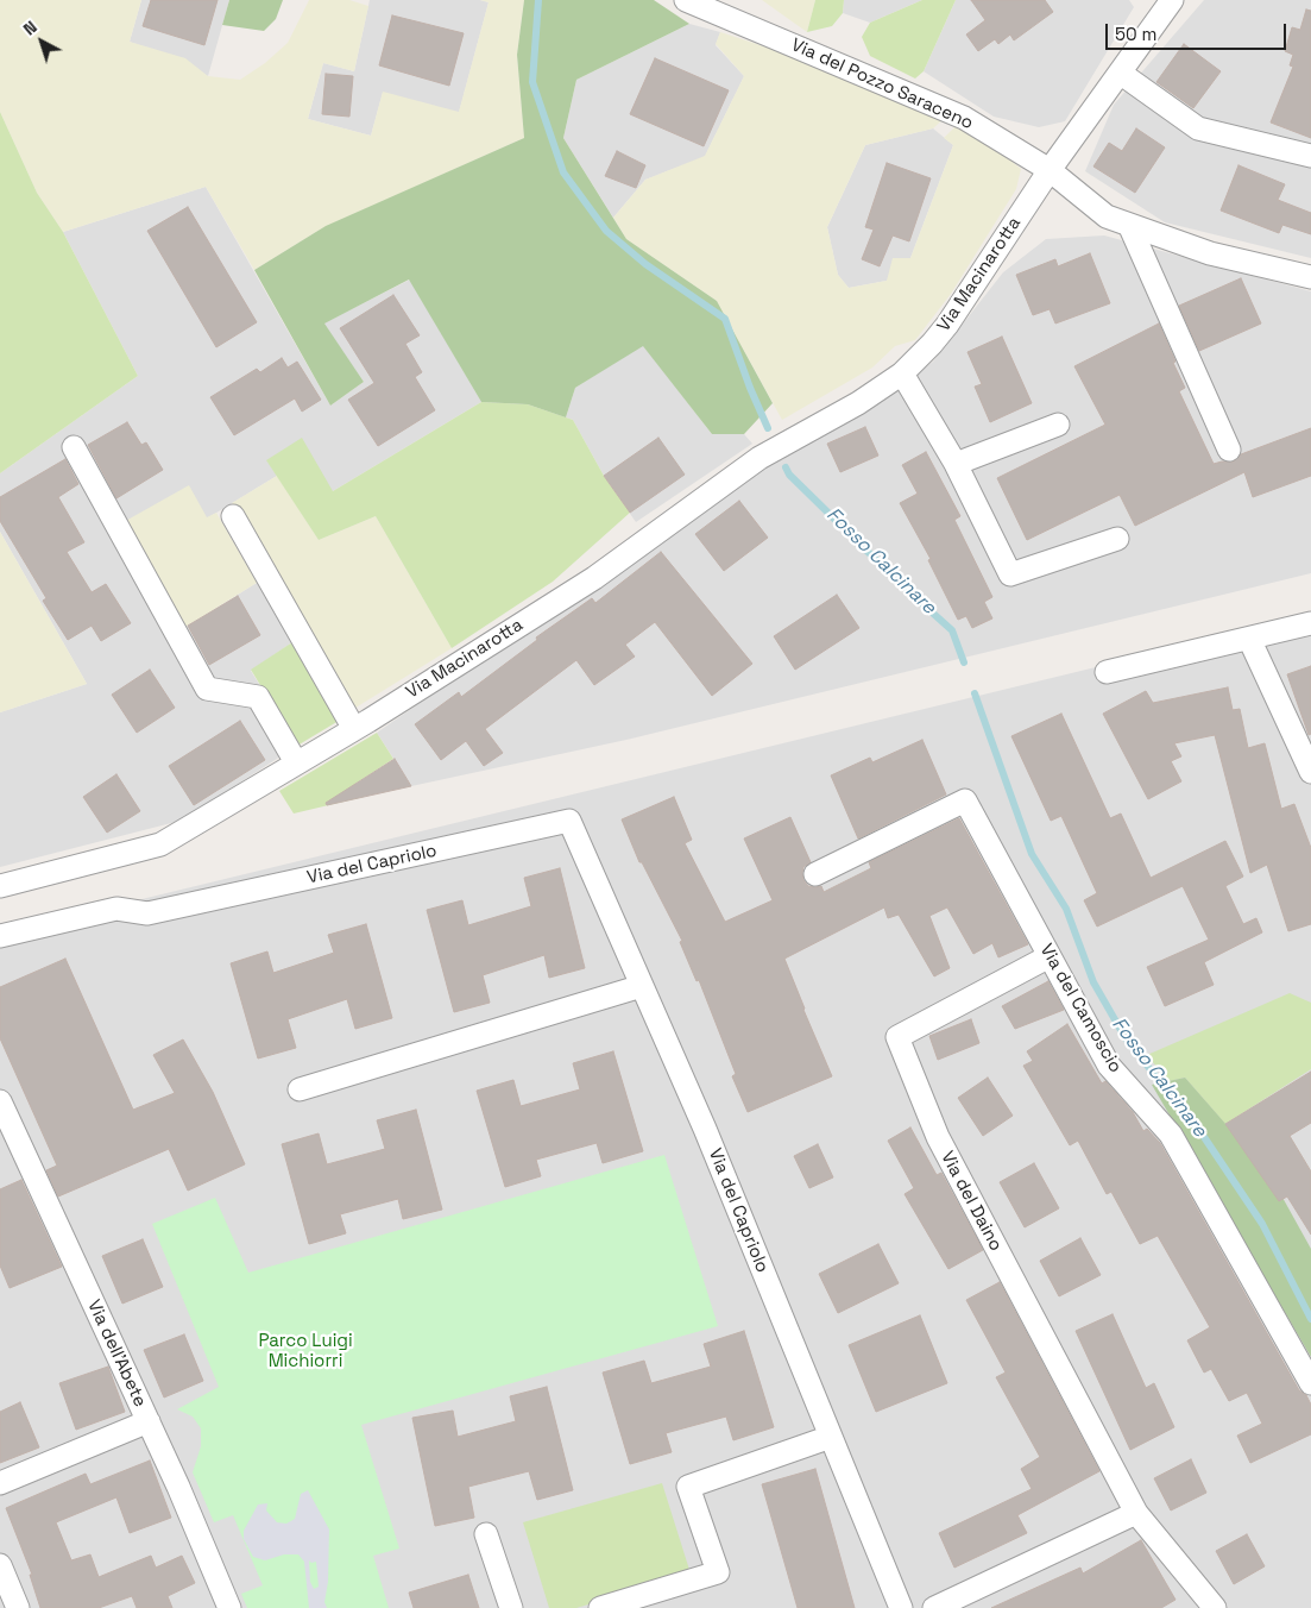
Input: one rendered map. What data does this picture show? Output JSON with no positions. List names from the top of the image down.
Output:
{
  "streets": {
    "street": [
      "Via del Pozzo Saraceno",
      "Via Macinarotta",
      "Via del Capriolo",
      "Via del Camoscio",
      "Via del Daino",
      "Via dell'Abete"
    ]
  },
  "crossings": [
    ["Via del Pozzo Saraceno", "Via Macinarotta"],
    ["Via del Camoscio", "Via del Daino"]
  ],
  "water": ["Fosso Calcinare"],
  "parks": ["Parco Luigi Michiorri"],
  "scale_bar": "50 m",
  "north": "top left"
}
